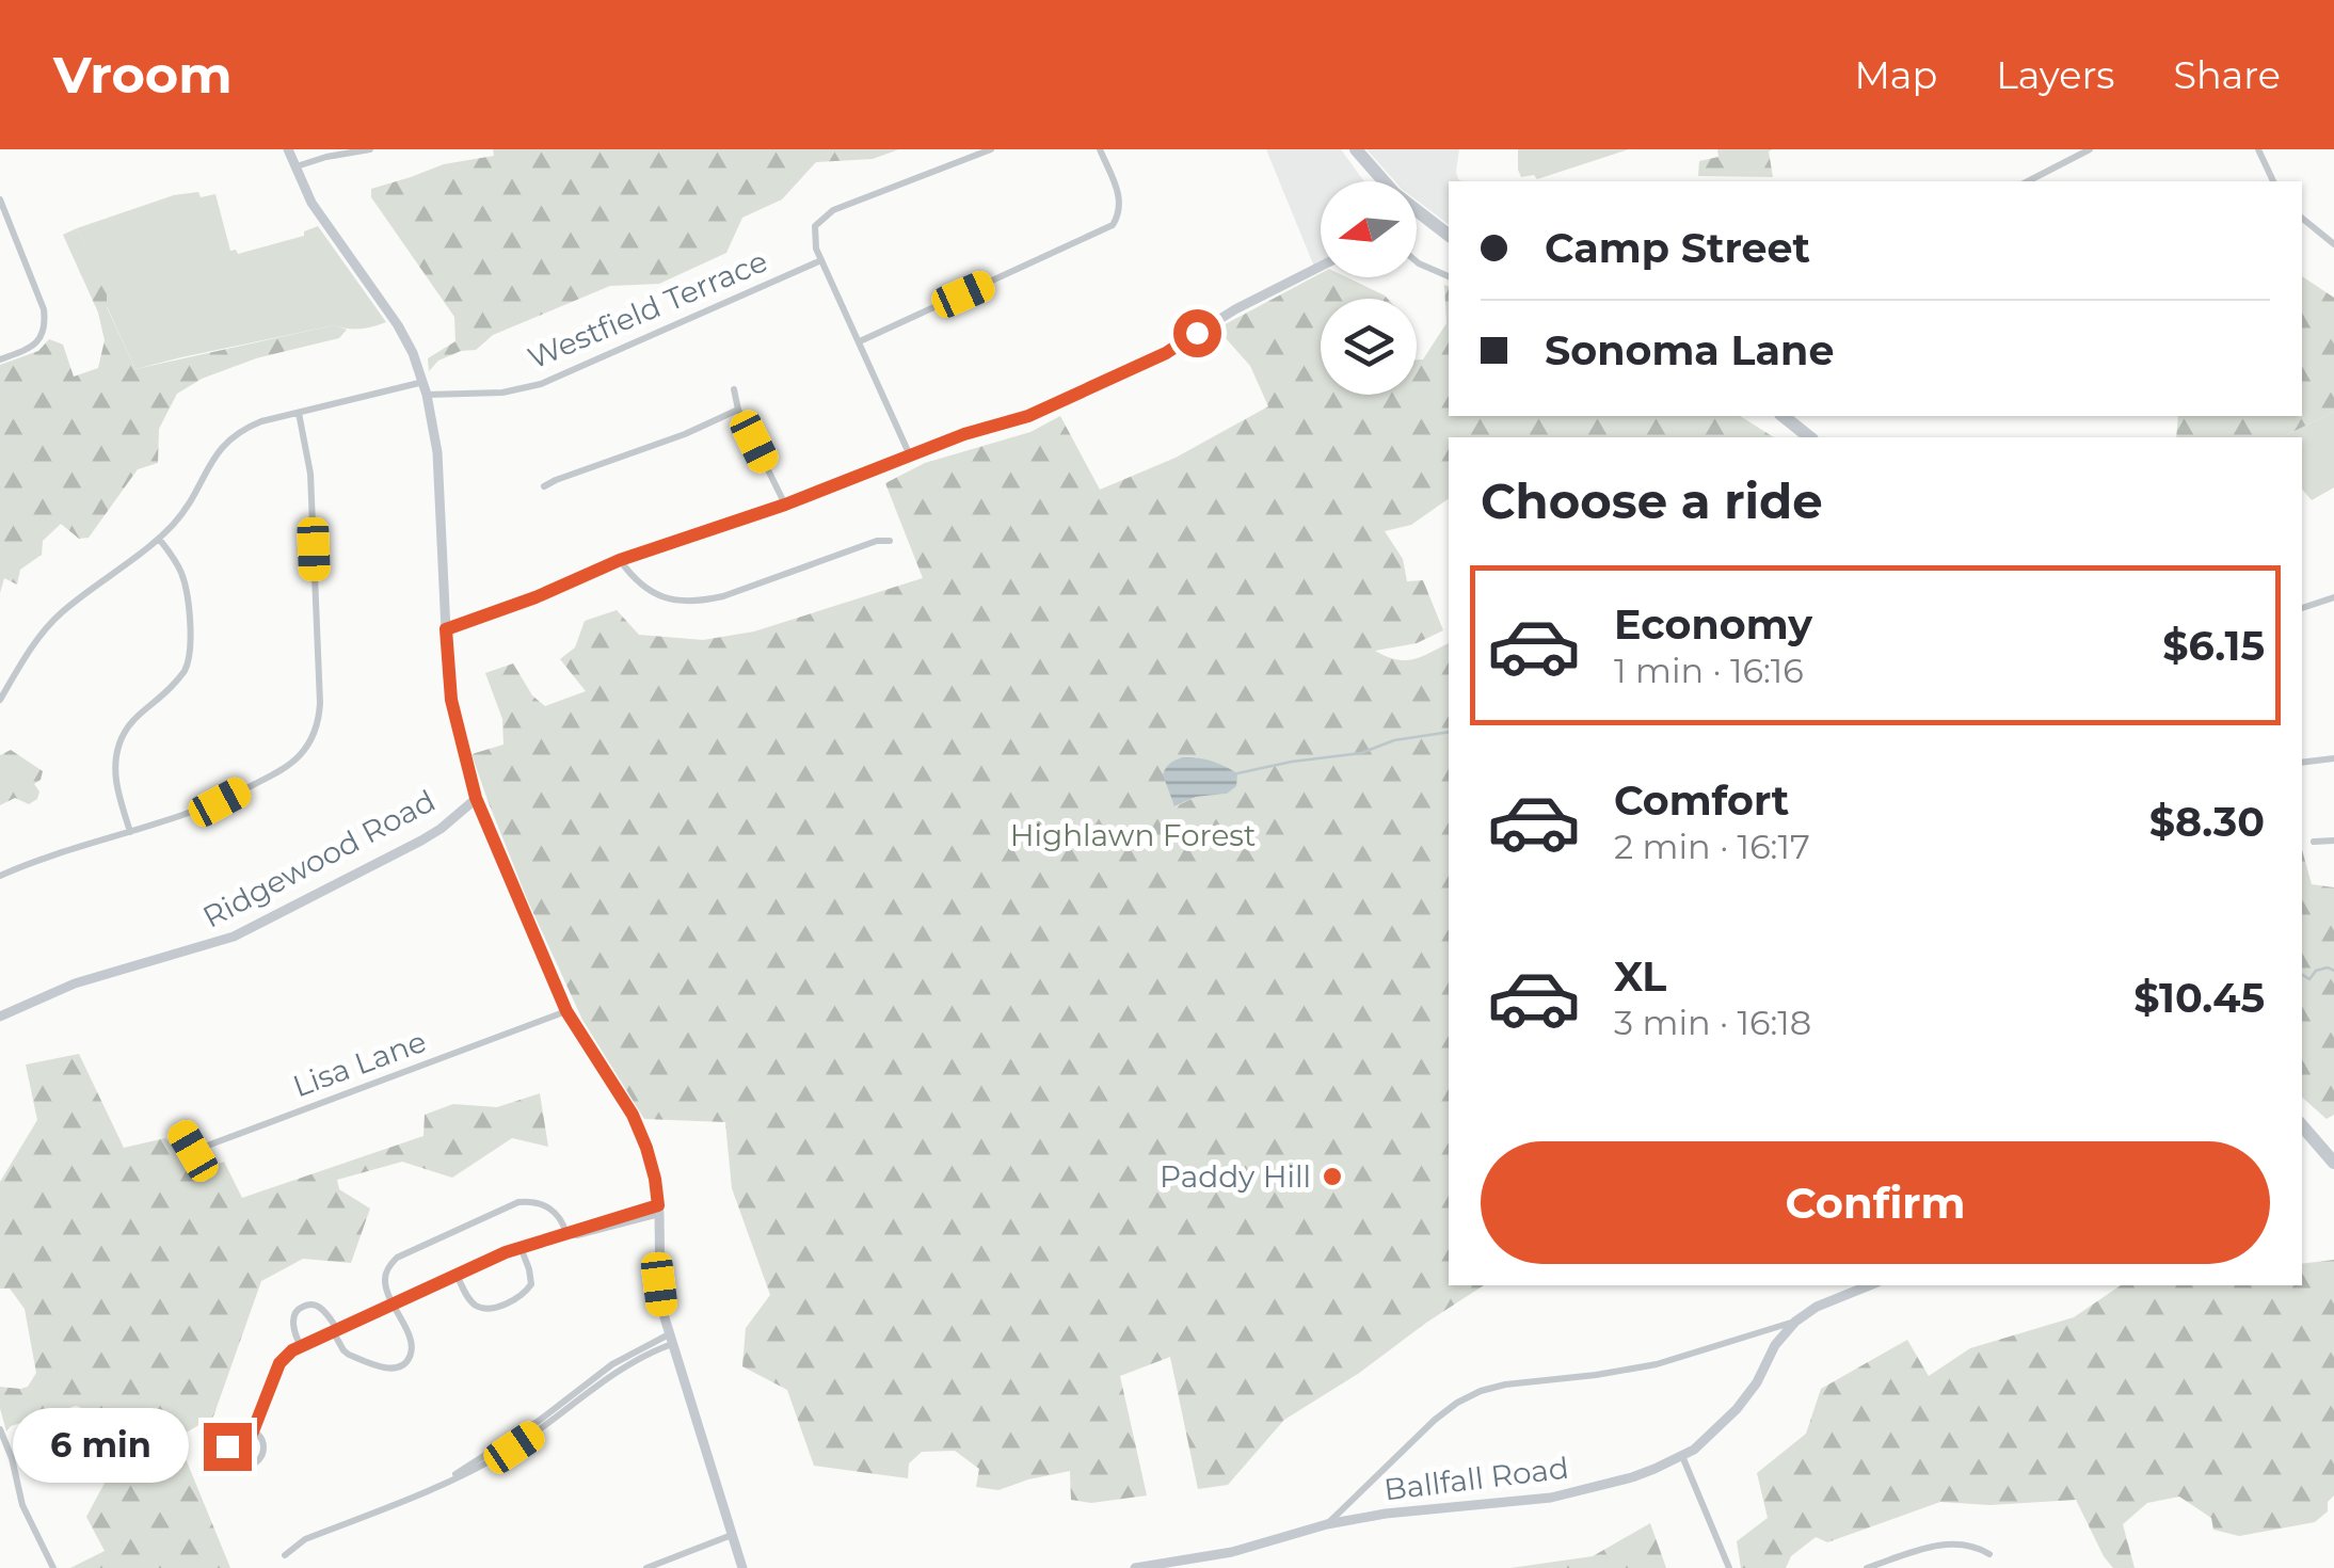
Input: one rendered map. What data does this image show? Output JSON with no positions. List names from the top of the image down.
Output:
{
  "streets": {
    "main road": ["Ridgewood Road", "Ballfall Road"],
    "street": ["Westfield Terrace", "Lisa Lane"]
  },
  "parks": ["Highlawn Forest"],
  "places": ["Paddy Hill"],
  "north": "left",
  "page": {
    "header": "Vroom",
    "nav": ["Map", "Layers", "Share"],
    "banner": ["Camp Street", "Sonoma Lane"],
    "heading": "Choose a ride",
    "list": [
      {
        "name": "Economy",
        "note": "1 min · 16:16",
        "value": "$6.15"
      },
      {
        "name": "Comfort",
        "note": "2 min · 16:17",
        "value": "$8.30"
      },
      {
        "name": "XL",
        "note": "3 min · 16:18",
        "value": "$10.45"
      }
    ],
    "buttons": "Confirm",
    "bubble": "6 min"
  }
}
